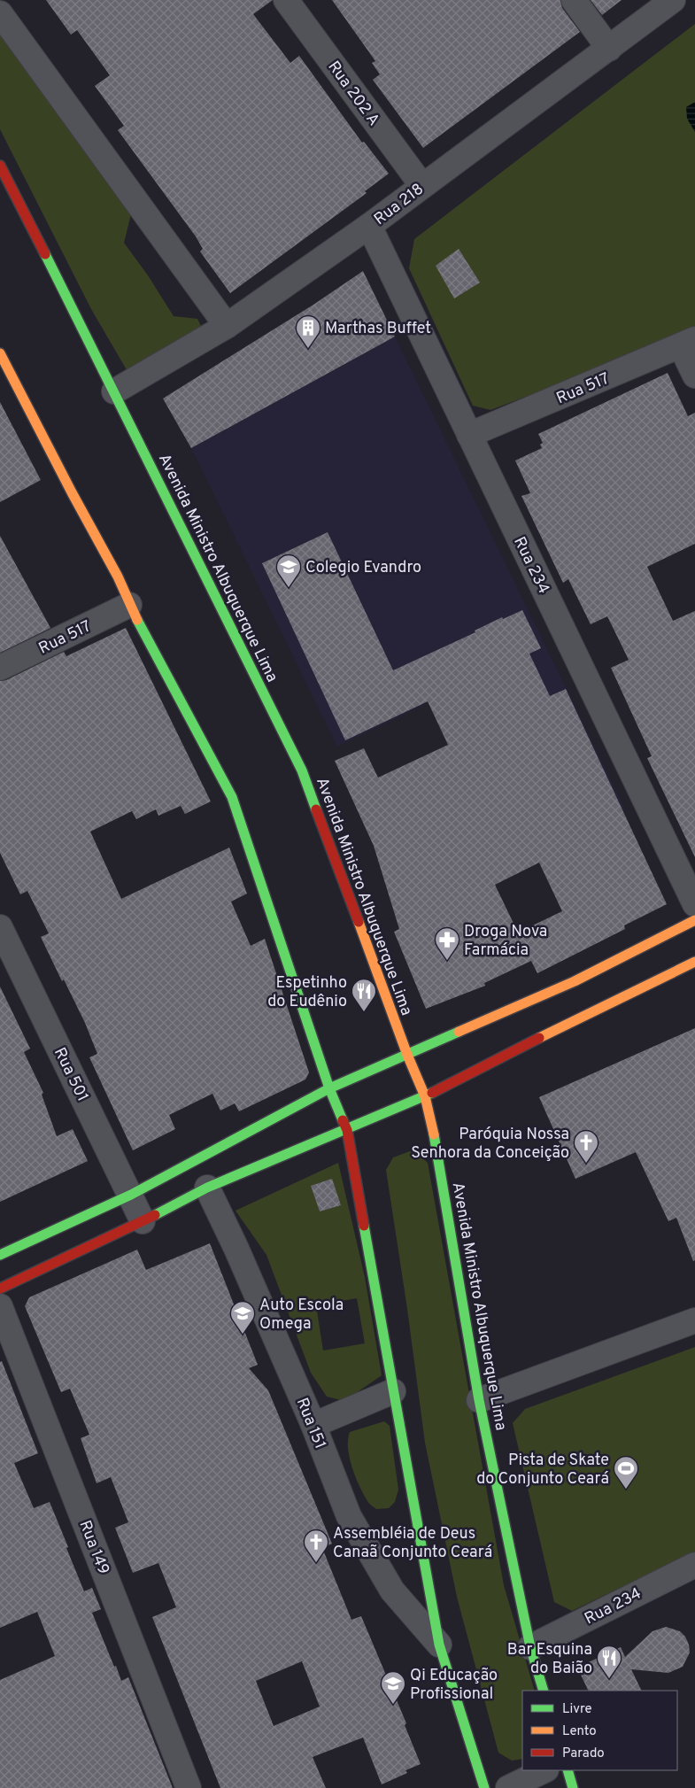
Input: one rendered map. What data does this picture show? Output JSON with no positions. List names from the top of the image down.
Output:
{
  "streets": {
    "street": [
      "Rua 202 A",
      "Rua 218",
      "Rua 517",
      "Rua 234",
      "Avenida Ministro Albuquerque Lima",
      "Rua 501",
      "Rua 151",
      "Rua 149"
    ]
  },
  "crossings": [
    ["Rua 202 A", "Rua 218"],
    ["Rua 218", "Rua 234"],
    ["Rua 218", "Avenida Ministro Albuquerque Lima"],
    ["Rua 517", "Rua 234"],
    ["Rua 234", "Avenida Ministro Albuquerque Lima"]
  ],
  "places": {
    "building": ["Marthas Buffet"],
    "school or university": ["Colegio Evandro", "Auto Escola Omega", "Qi Educação Profissional"],
    "pharmacy": ["Droga Nova Farmácia"],
    "restaurant": ["Espetinho do Eudênio", "Bar Esquina do Baião"],
    "church": ["Paróquia Nossa Senhora da Conceição", "Assembléia de Deus Canaã Conjunto Ceará"],
    "sports": ["Pista de Skate do Conjunto Ceará"]
  },
  "legend": ["Livre", "Lento", "Parado"]
}
